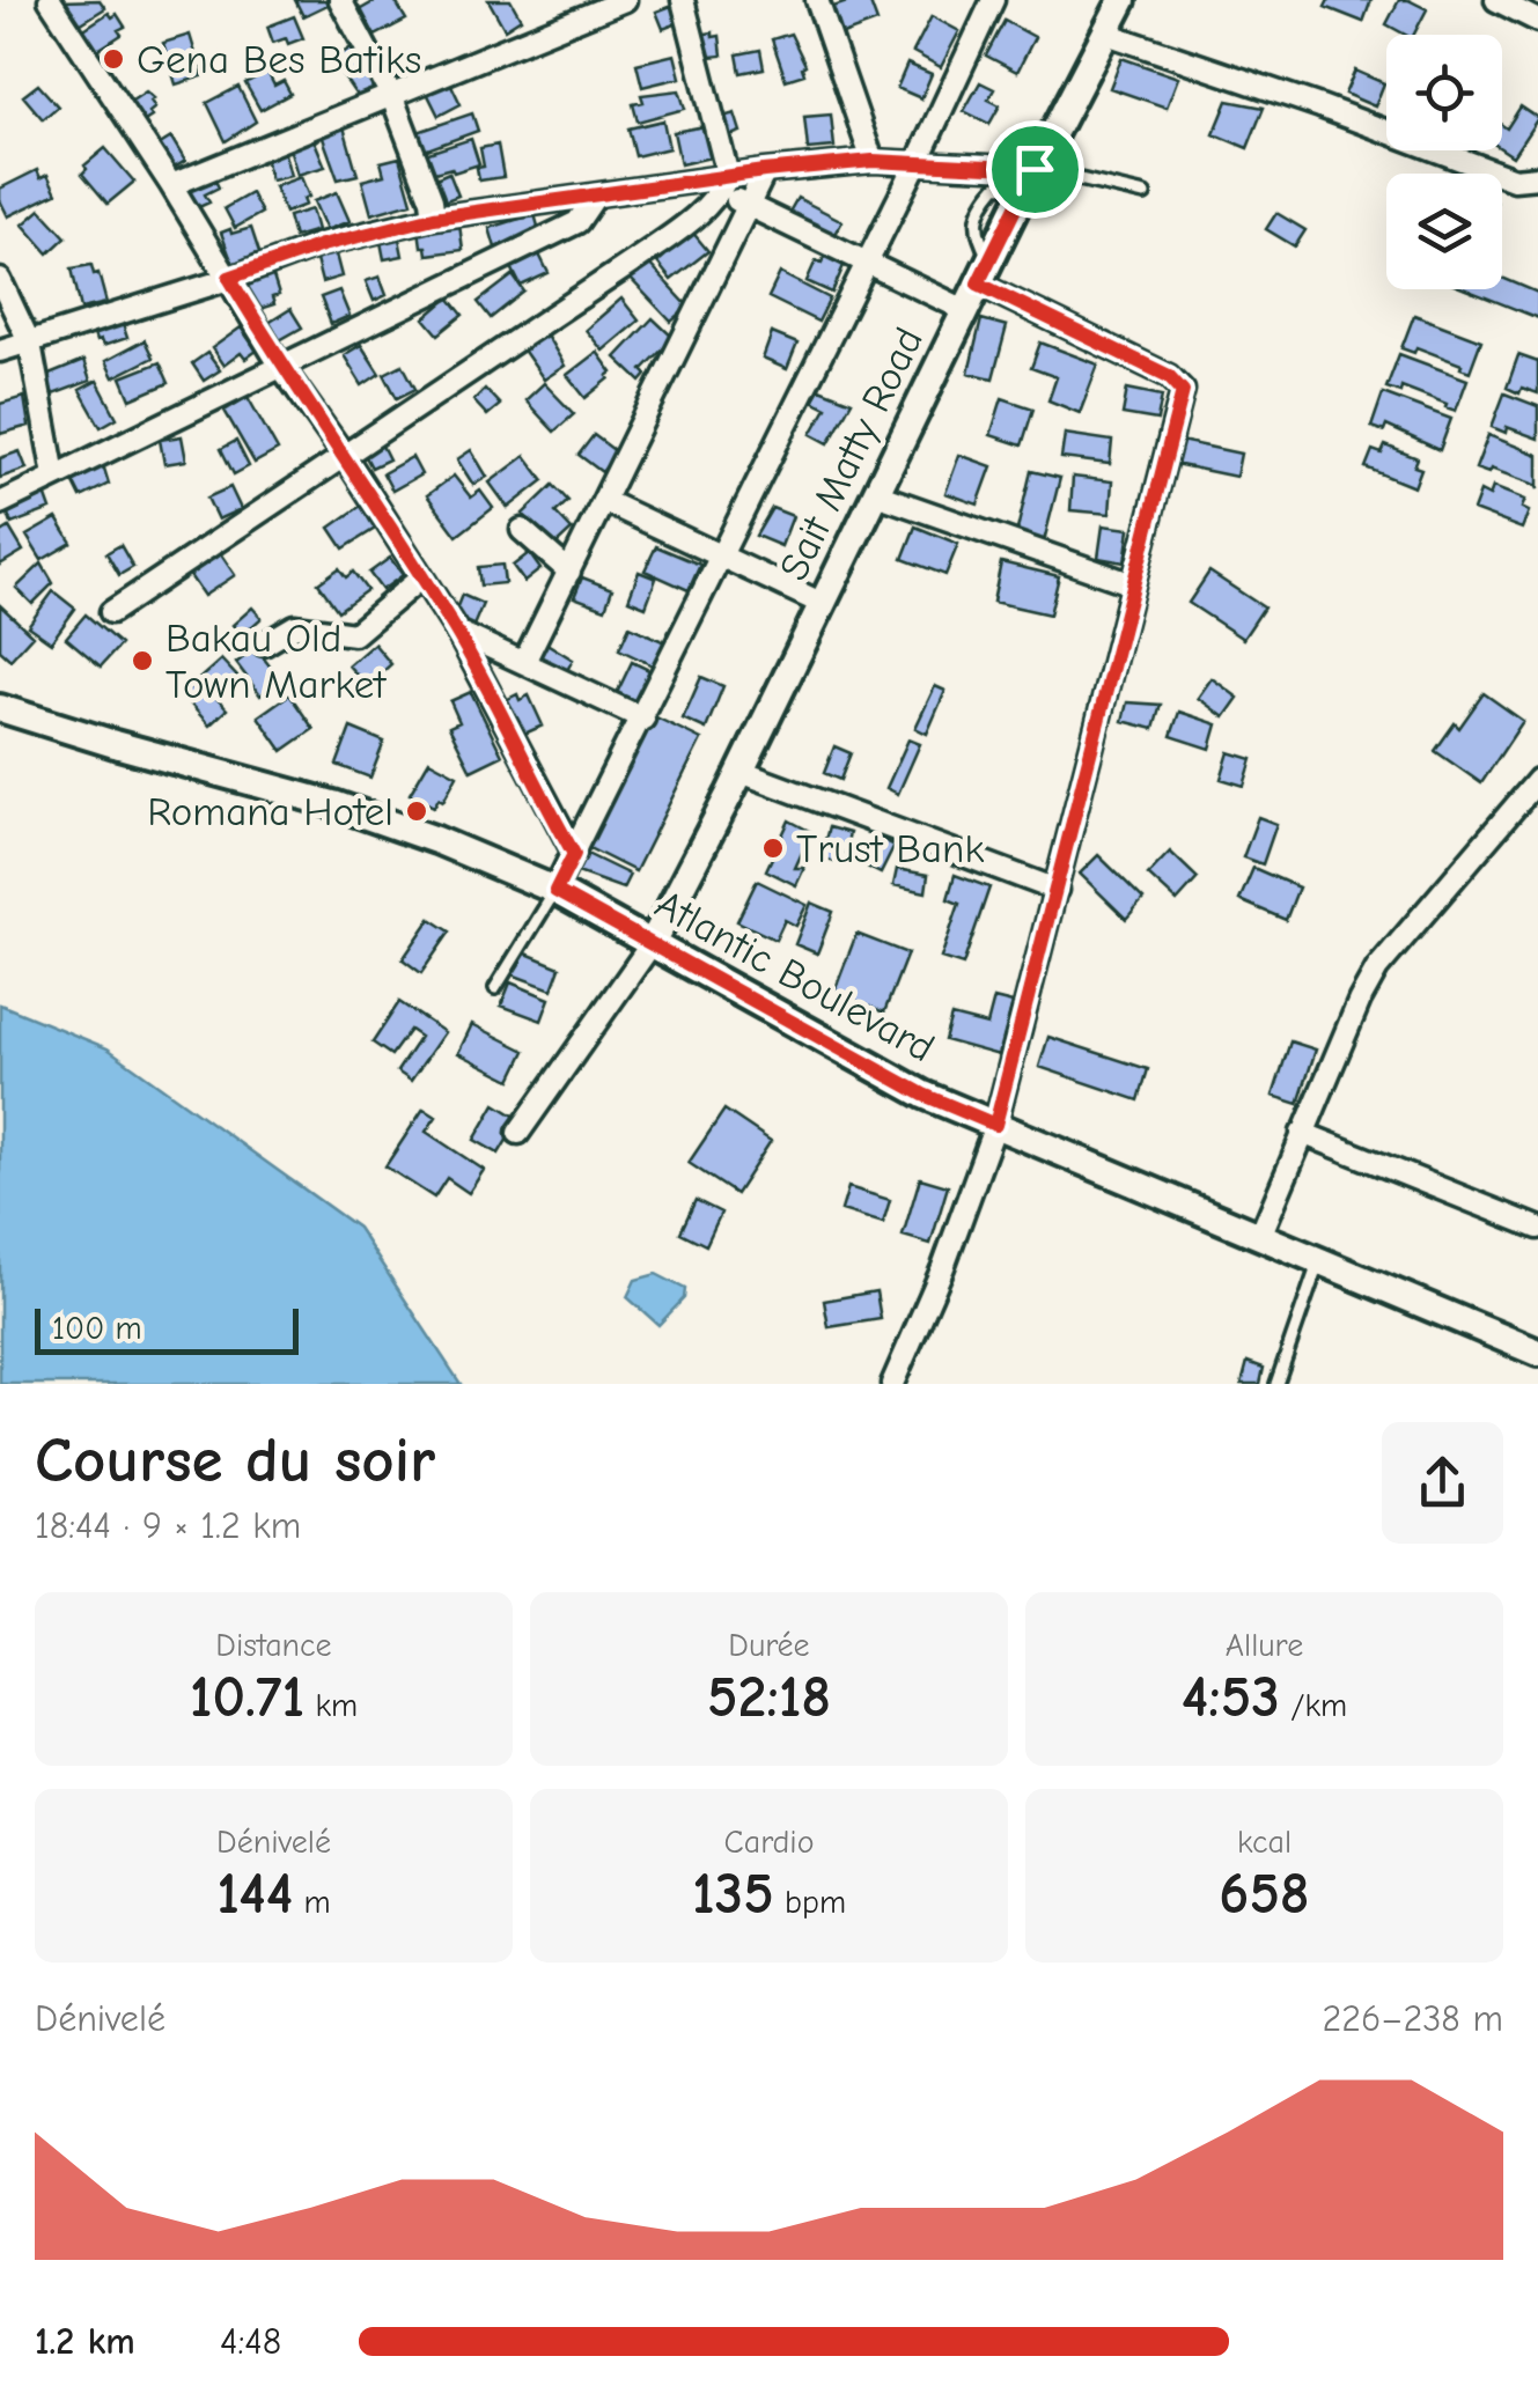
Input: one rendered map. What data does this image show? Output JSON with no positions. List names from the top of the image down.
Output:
{
  "streets": {
    "street": ["Sait Matty Road", "Atlantic Boulevard"]
  },
  "crossings": [
    ["Sait Matty Road", "Atlantic Boulevard"]
  ],
  "places": [
    "Gena Bes Batiks",
    "Bakau Old Town Market",
    "Romana Hotel",
    "Trust Bank"
  ],
  "scale_bar": "100 m",
  "page": {
    "scale": "100 m",
    "heading": ["Course du soir", "18:44 · 9 × 1.2 km"],
    "stats": [
      ["Distance", "10.71 km"],
      ["Durée", "52:18"],
      ["Allure", "4:53 /km"],
      ["Dénivelé", "144 m"],
      ["Cardio", "135 bpm"],
      ["kcal", "658"]
    ],
    "chart": ["Dénivelé", "226–238 m"],
    "list": [
      {
        "name": "1.2 km",
        "note": "4:48"
      }
    ]
  }
}
